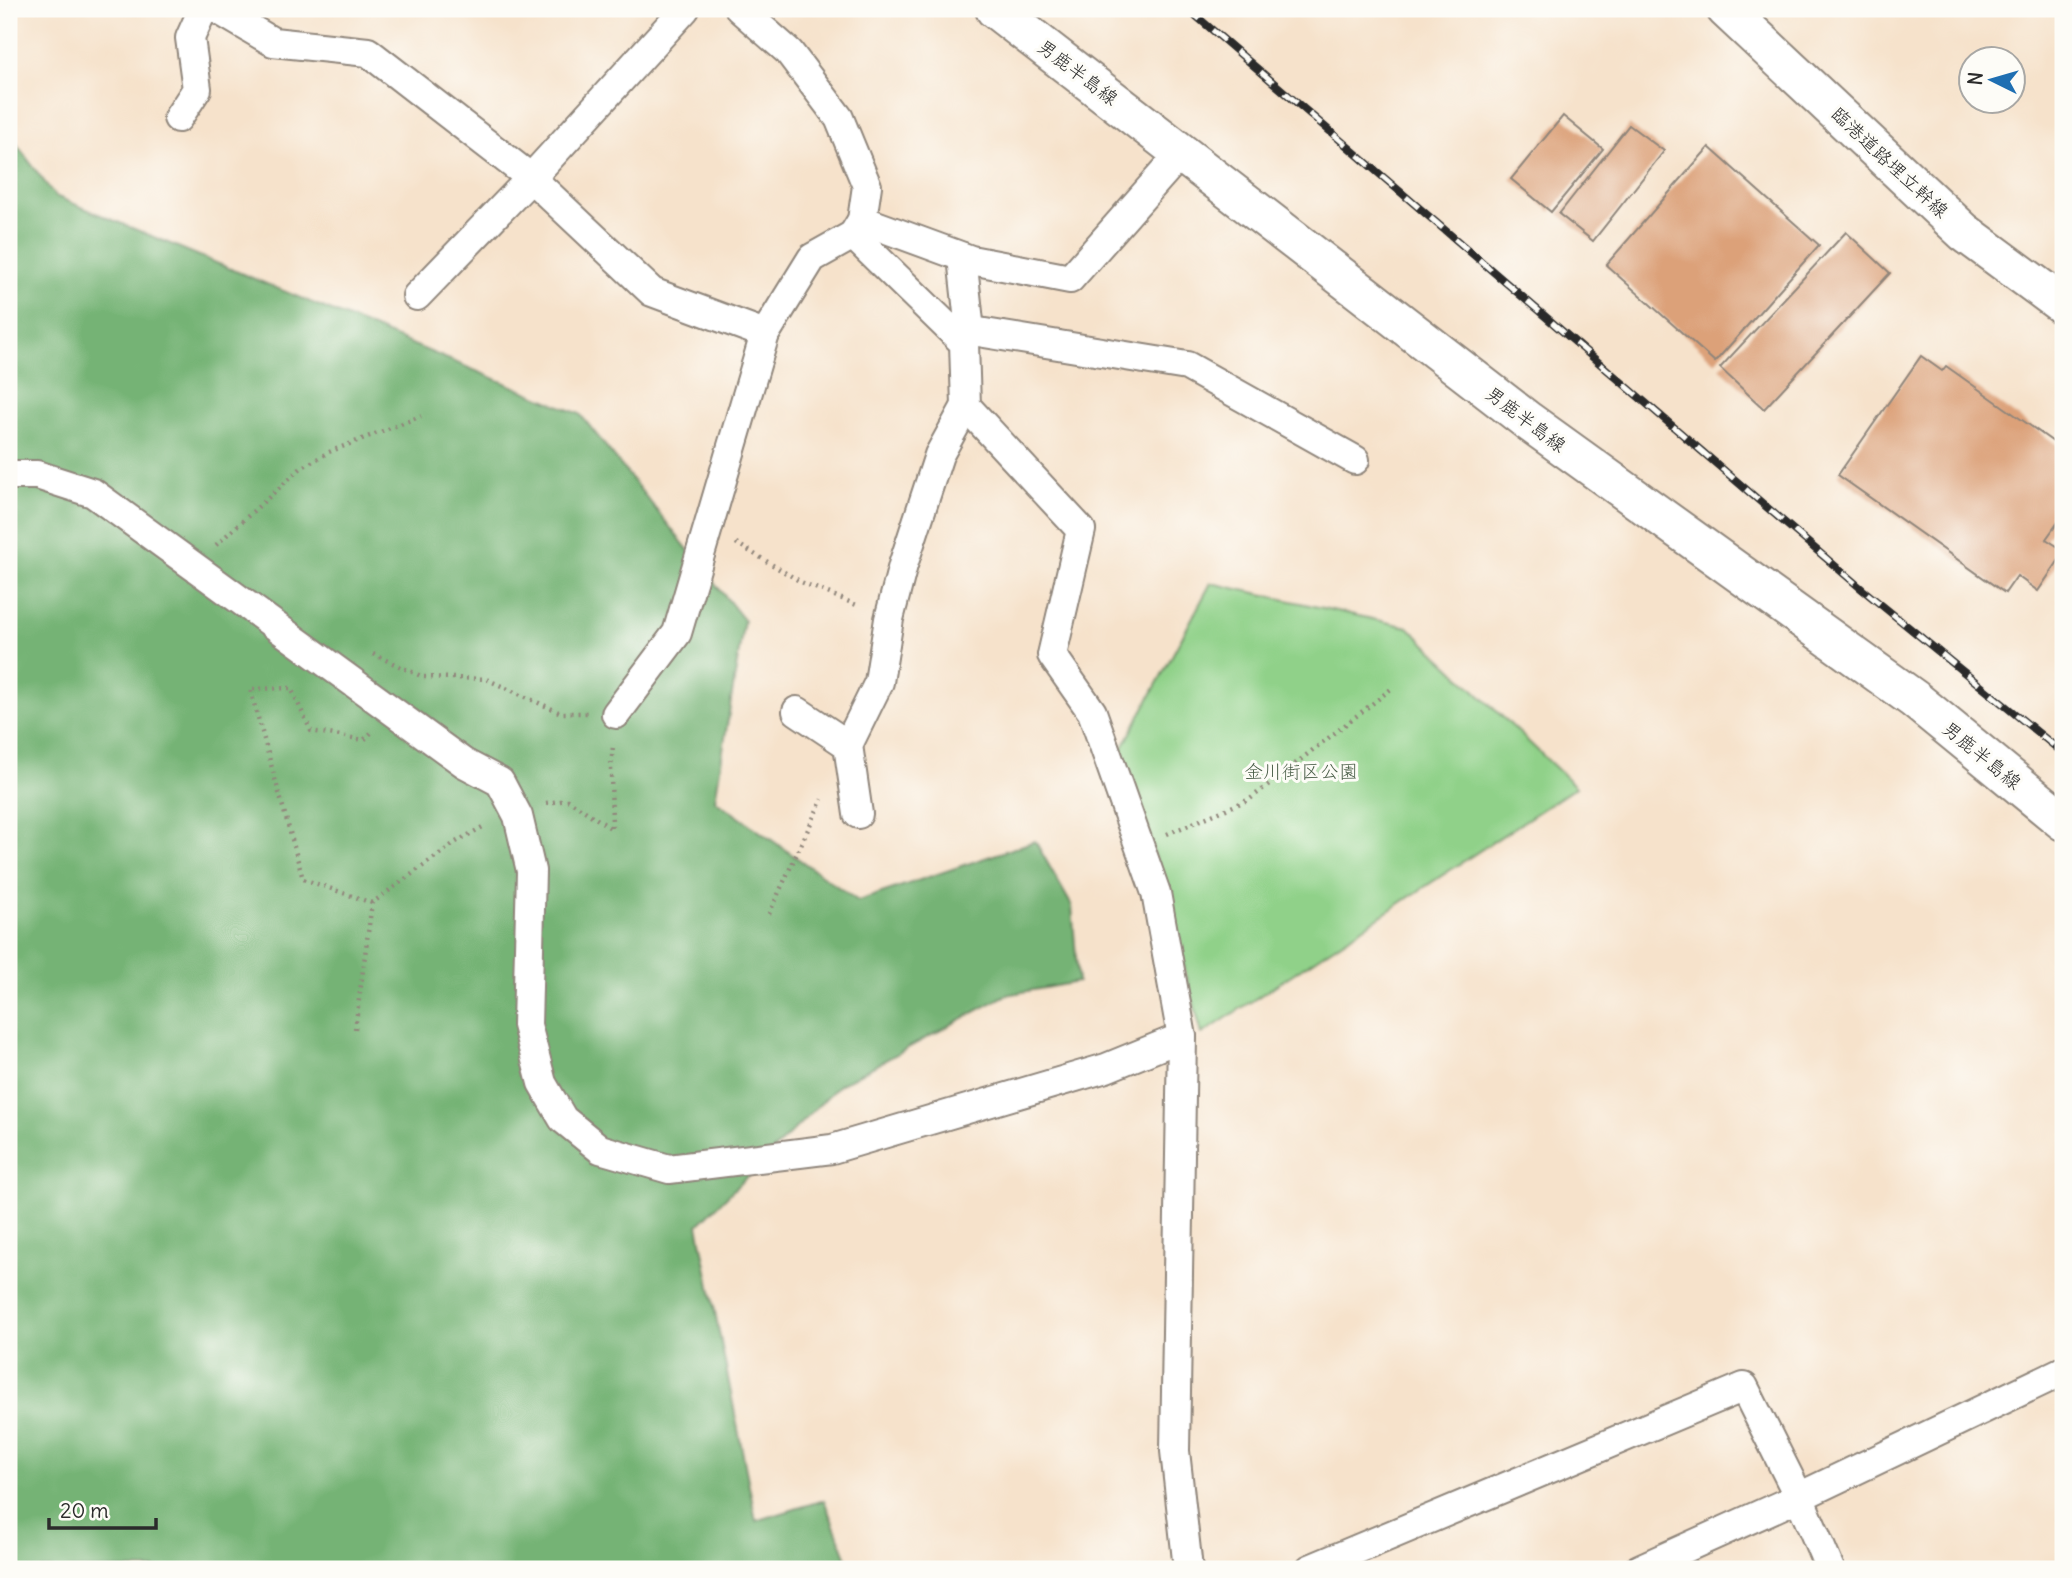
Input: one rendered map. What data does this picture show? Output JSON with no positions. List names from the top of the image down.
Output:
{
  "streets": {
    "main road": ["男鹿半島線", "臨港道路埋立幹線"]
  },
  "parks": ["金川街区公園"],
  "scale_bar": "20 m",
  "north": "left"
}
